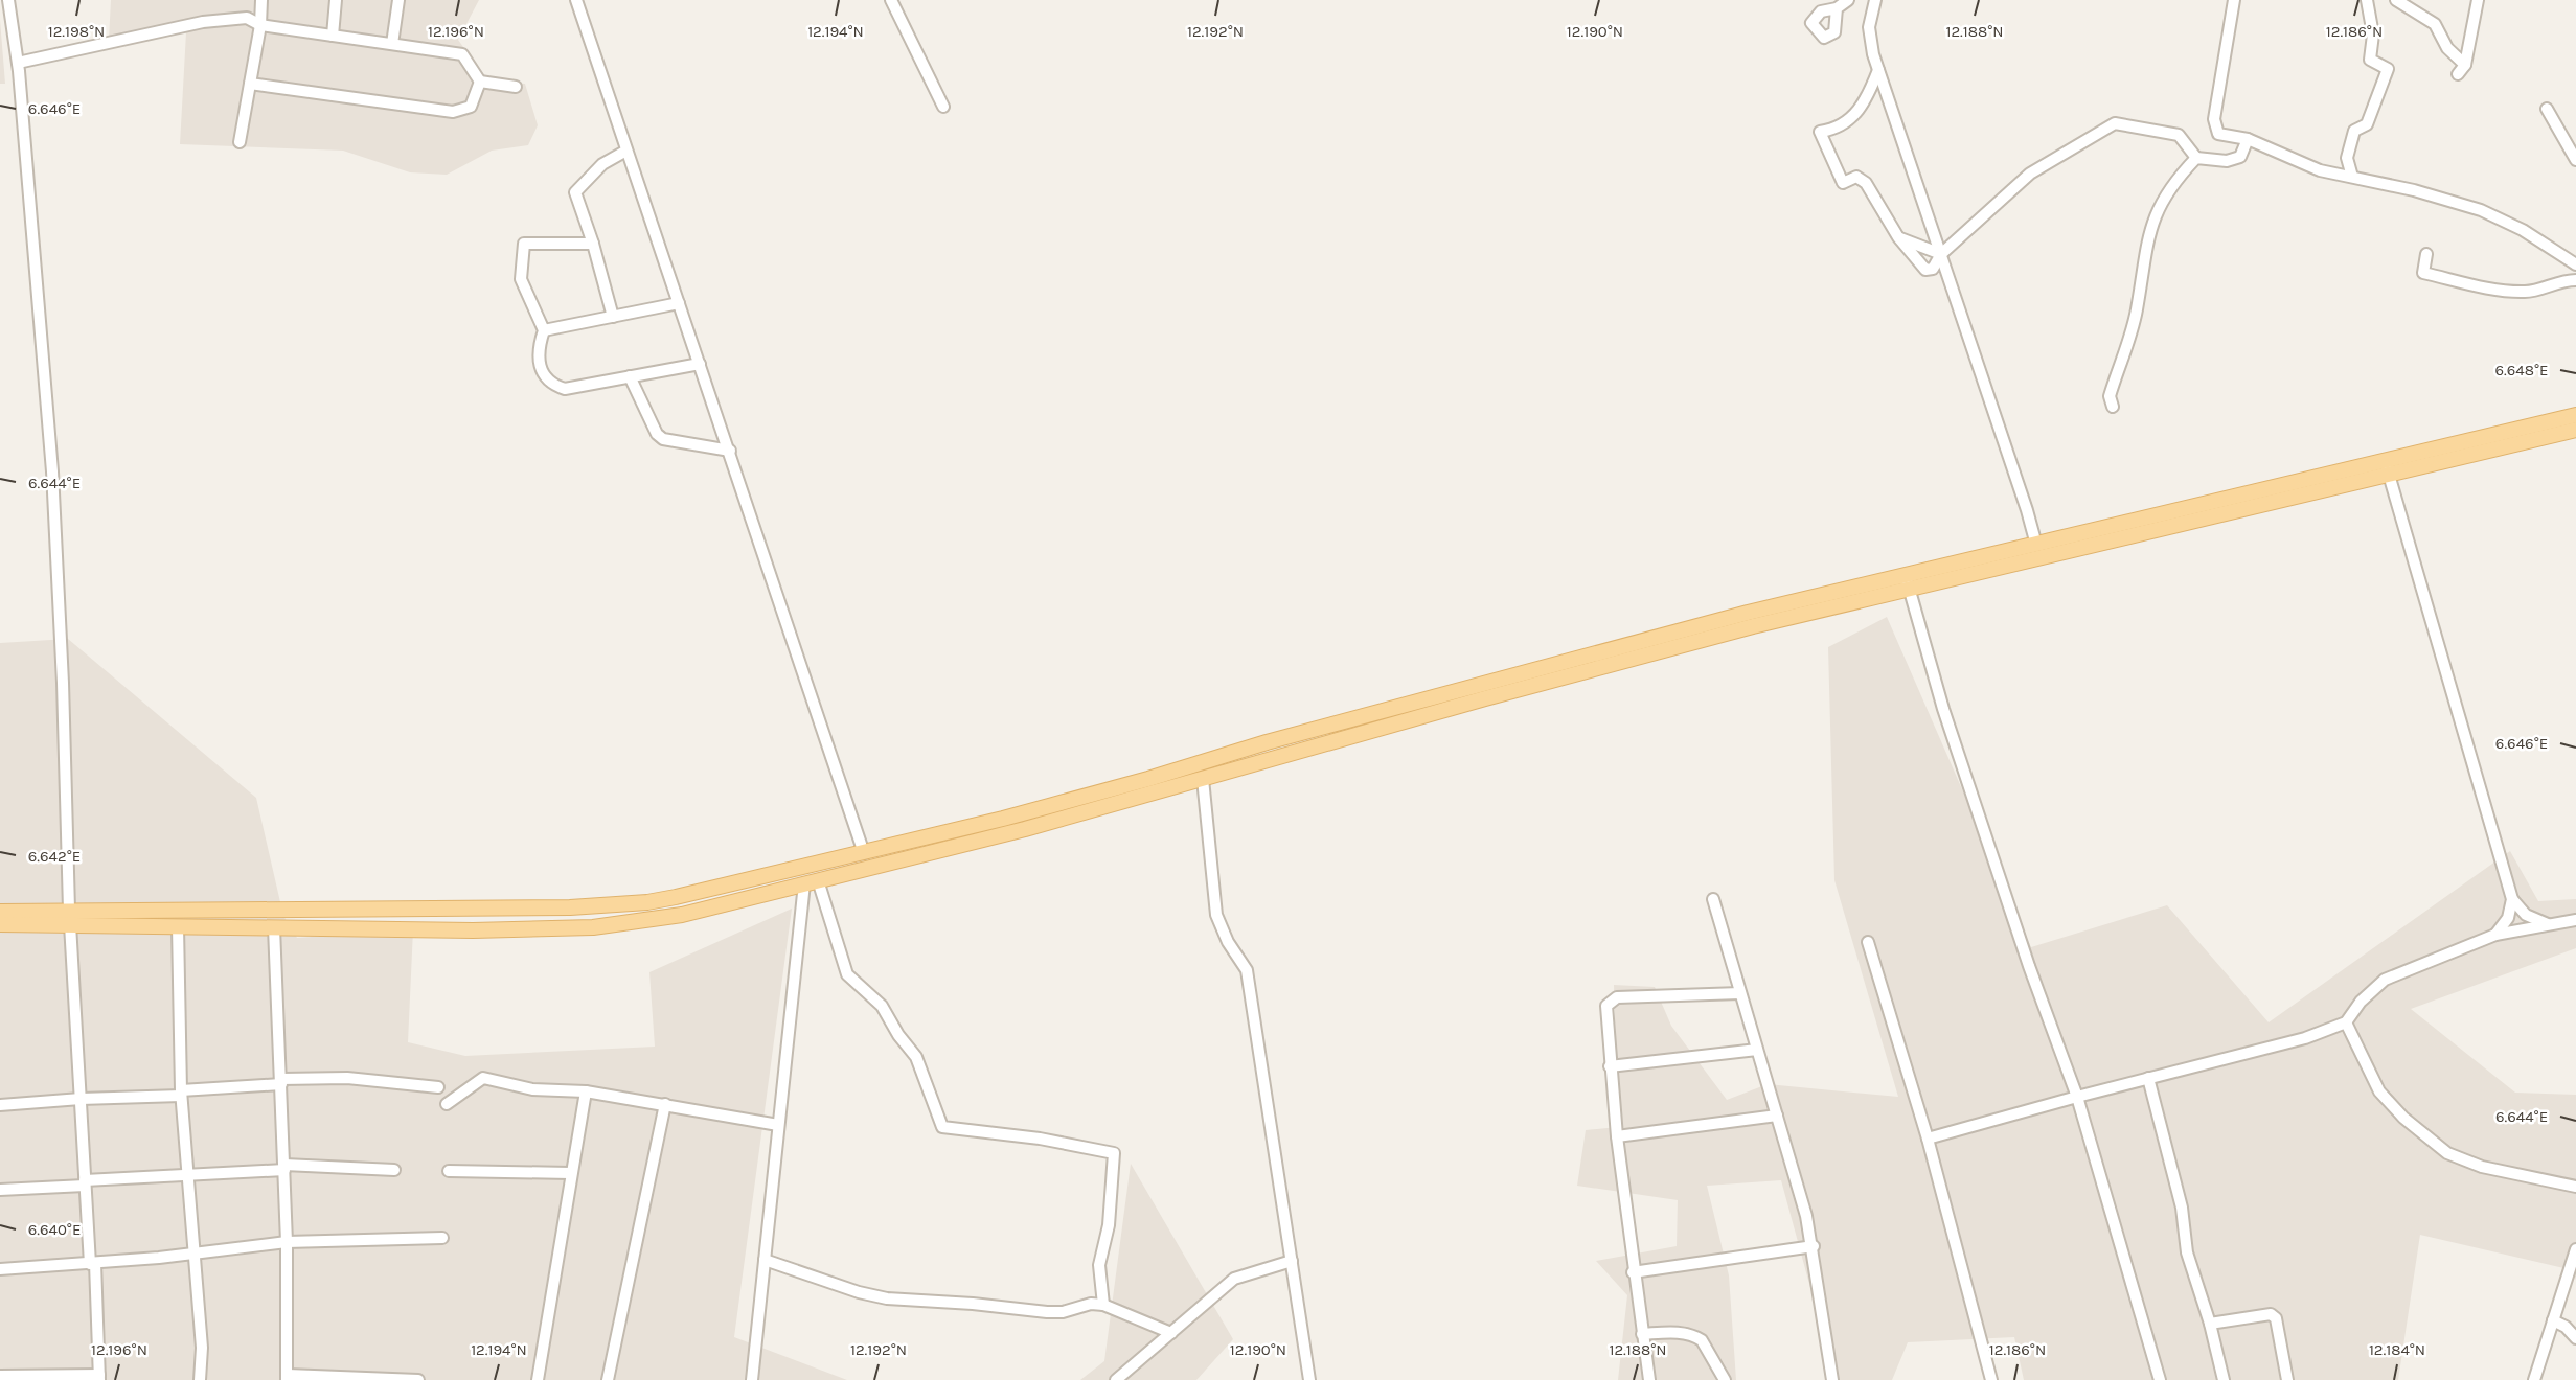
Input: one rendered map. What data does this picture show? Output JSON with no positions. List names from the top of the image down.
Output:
{
  "coordinates": [
    "12.198°N",
    "12.196°N",
    "12.194°N",
    "12.192°N",
    "12.190°N",
    "12.188°N",
    "12.186°N",
    "6.646°E",
    "6.648°E",
    "6.644°E",
    "6.642°E",
    "6.640°E",
    "12.184°N"
  ]
}
